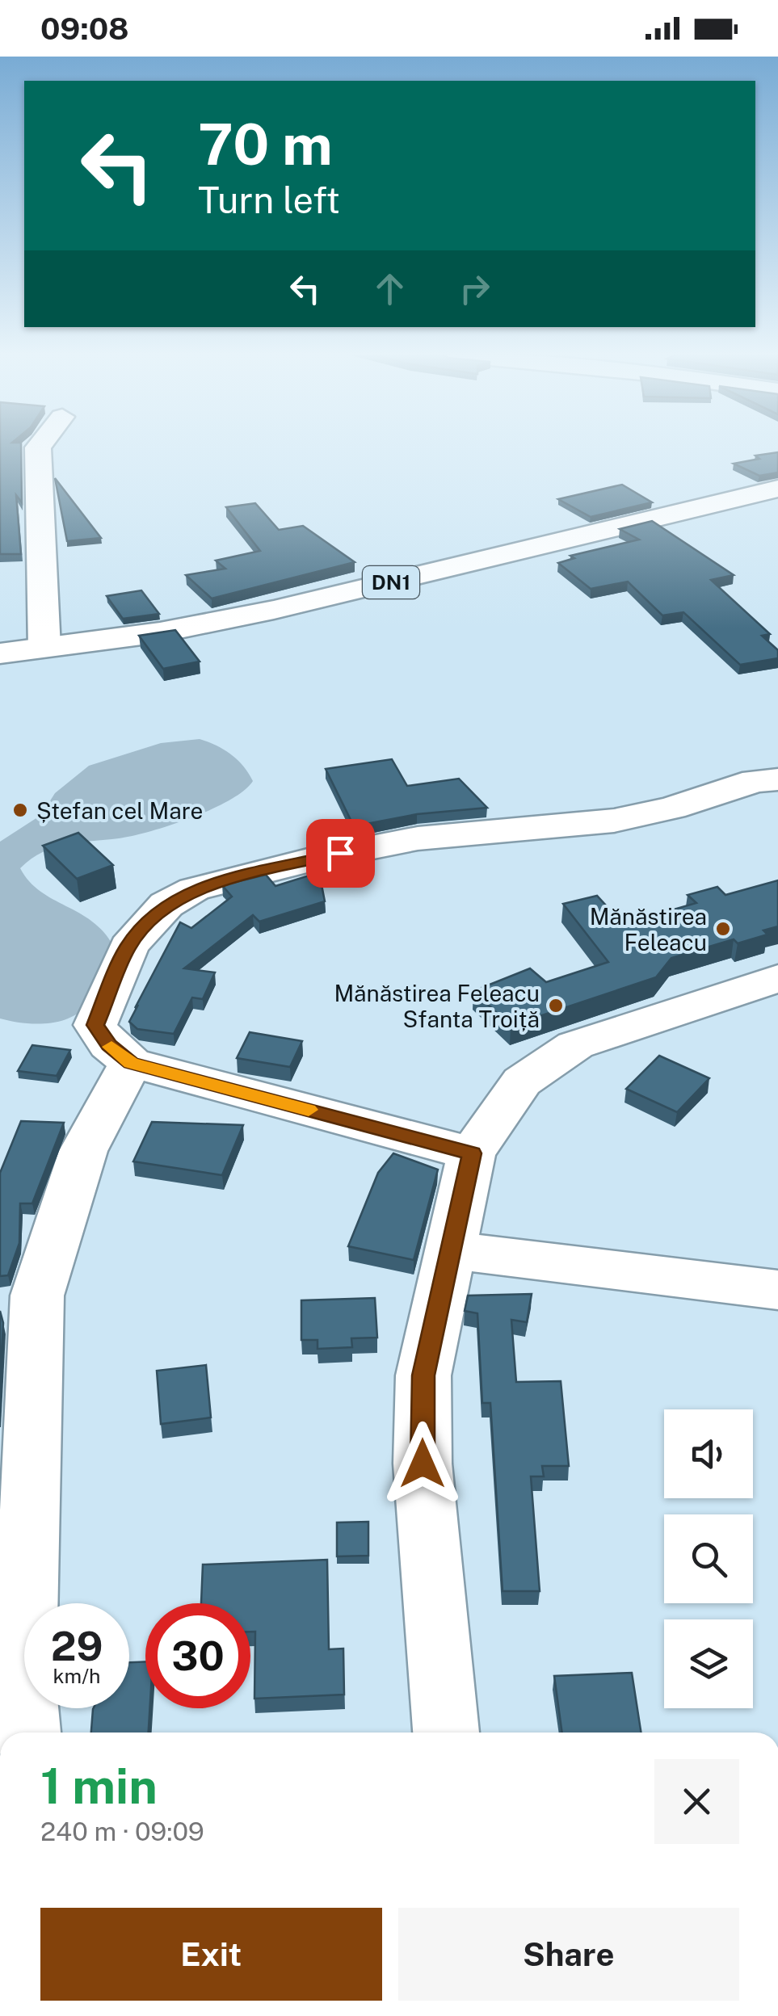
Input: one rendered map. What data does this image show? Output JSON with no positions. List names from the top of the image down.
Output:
{
  "streets": {
    "street": ["DN1"]
  },
  "places": ["Ștefan cel Mare", "Mănăstirea Feleacu", "Mănăstirea Feleacu Sfanta Troiță"],
  "page": {
    "status": "09:08",
    "turn": ["70 m", "Turn left"],
    "speed": "29 km/h",
    "limit": "30",
    "heading": ["1 min", "240 m · 09:09"],
    "buttons": ["Exit", "Share"]
  }
}
